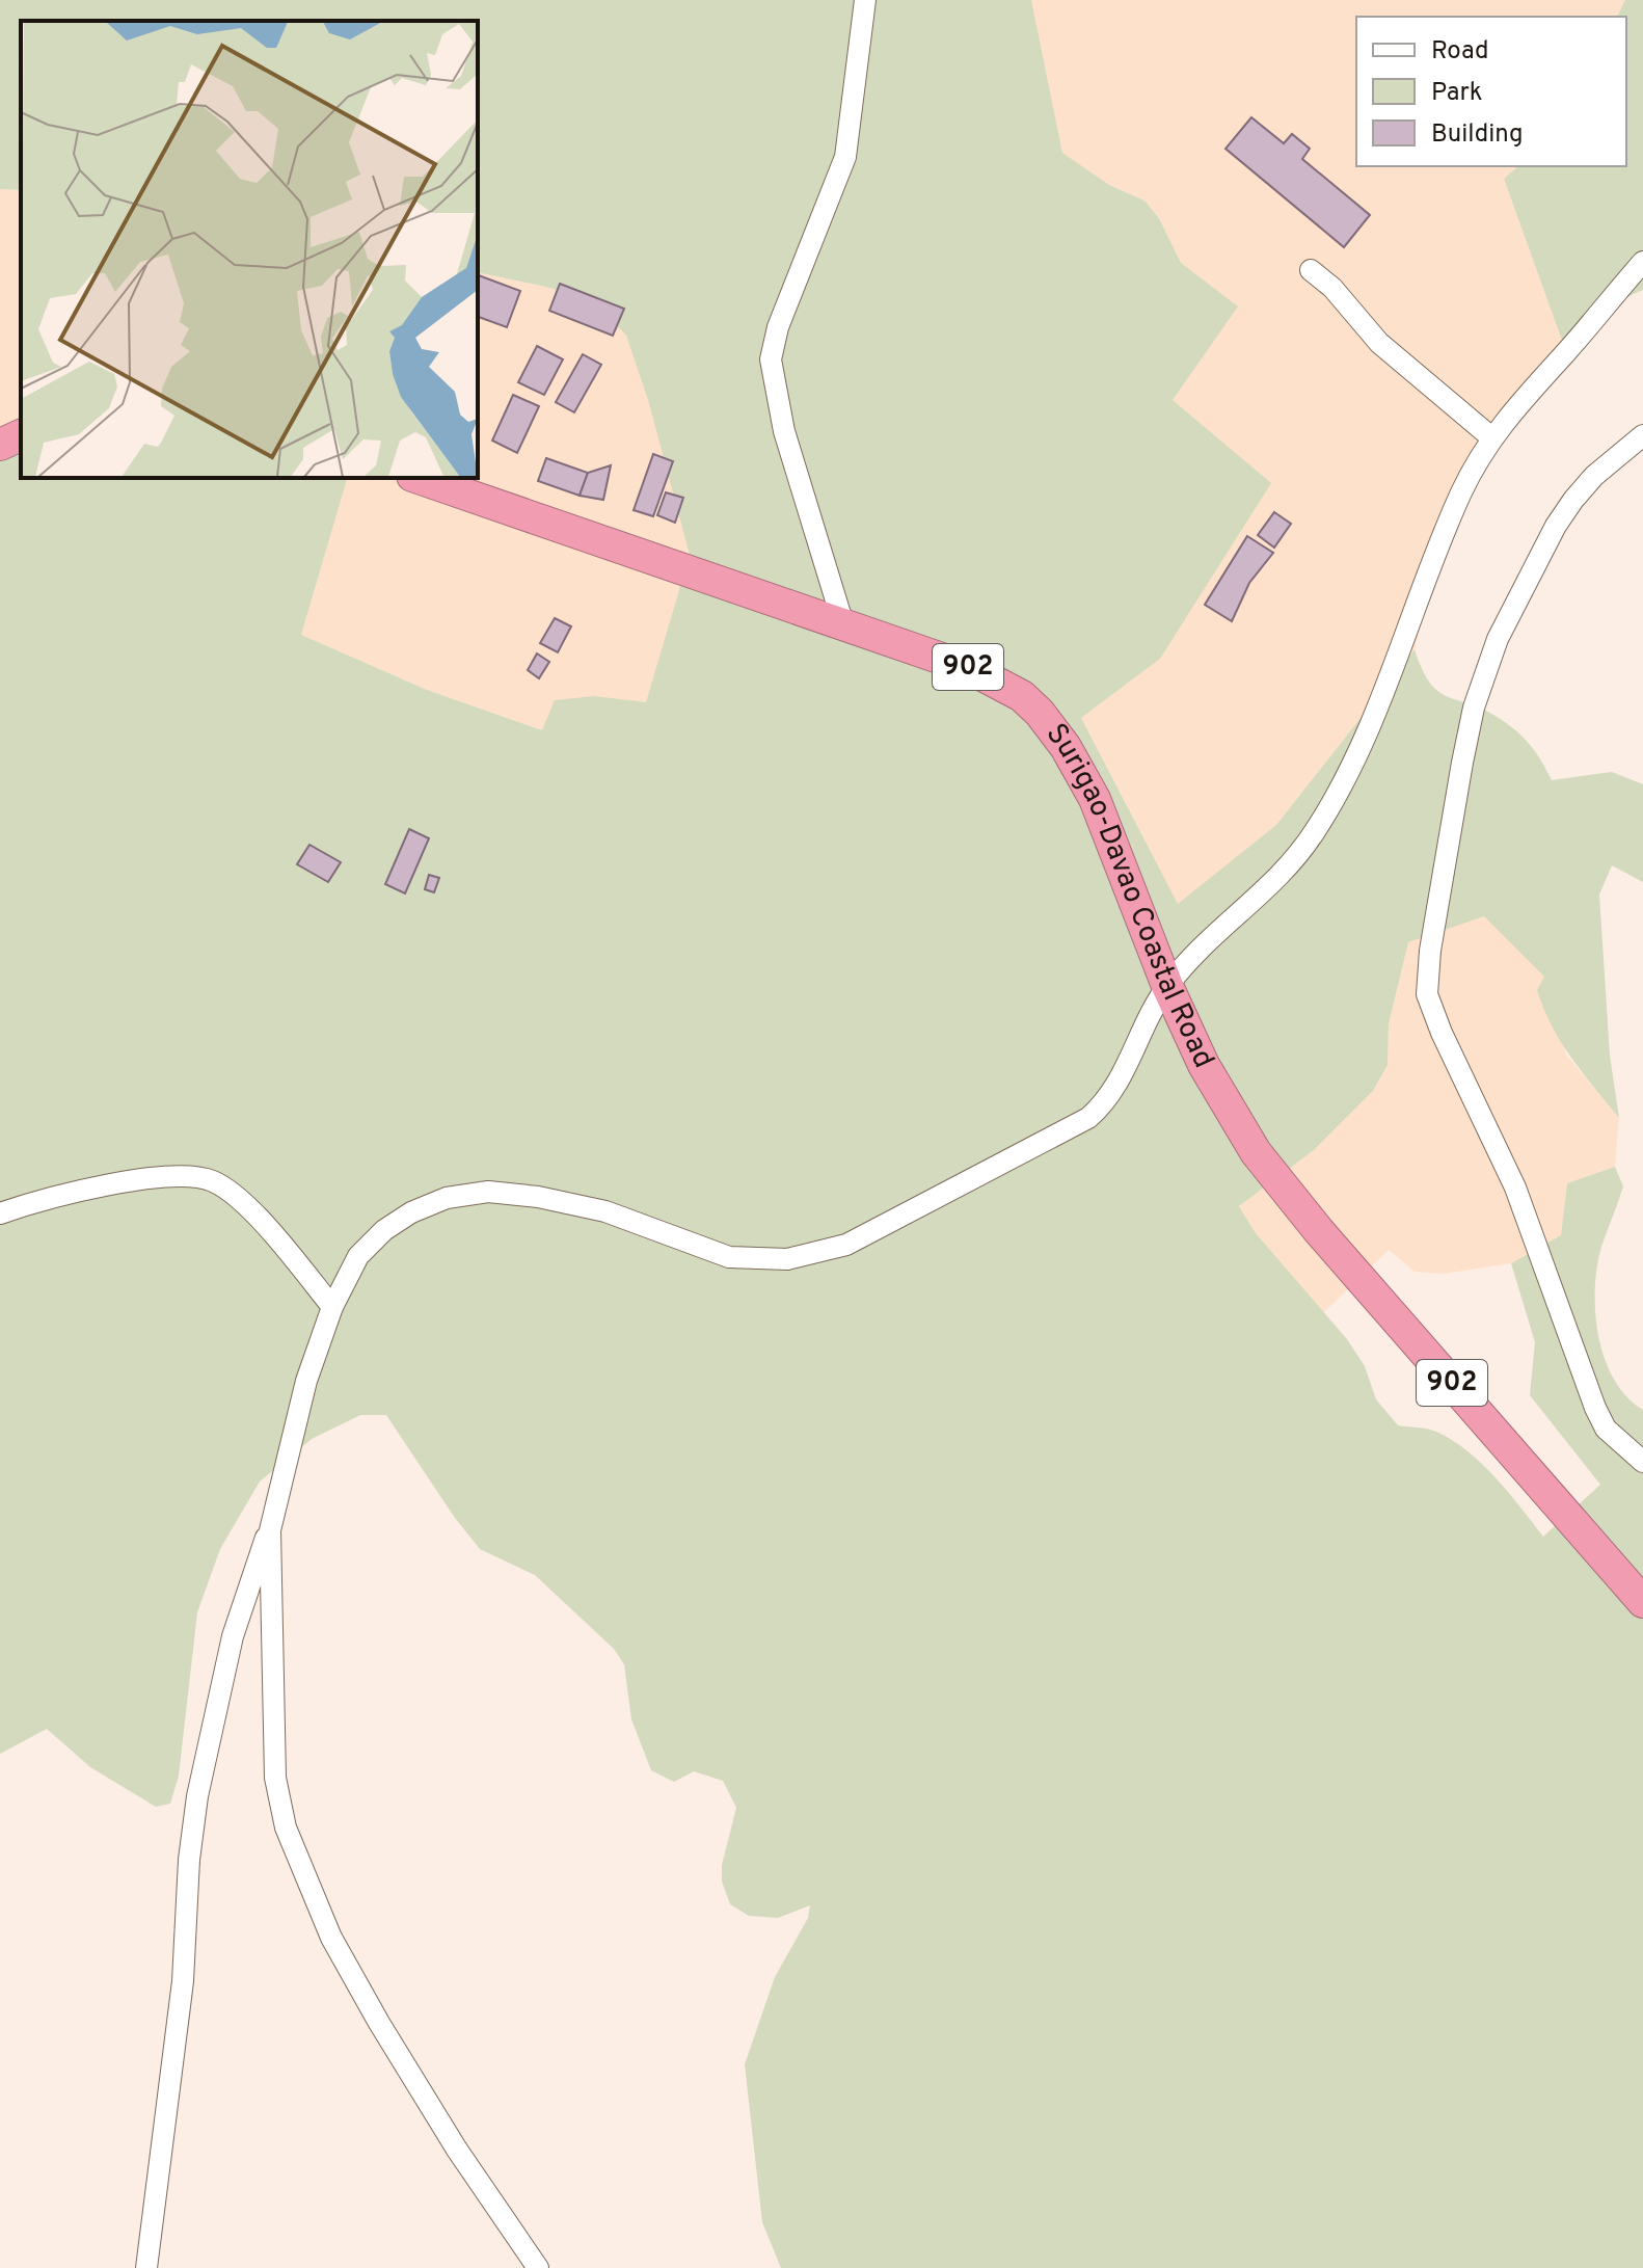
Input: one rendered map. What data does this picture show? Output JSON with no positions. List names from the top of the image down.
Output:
{
  "streets": {
    "highway": ["902", "Surigao-Davao Coastal Road"]
  },
  "legend": ["Road", "Park", "Building"]
}
